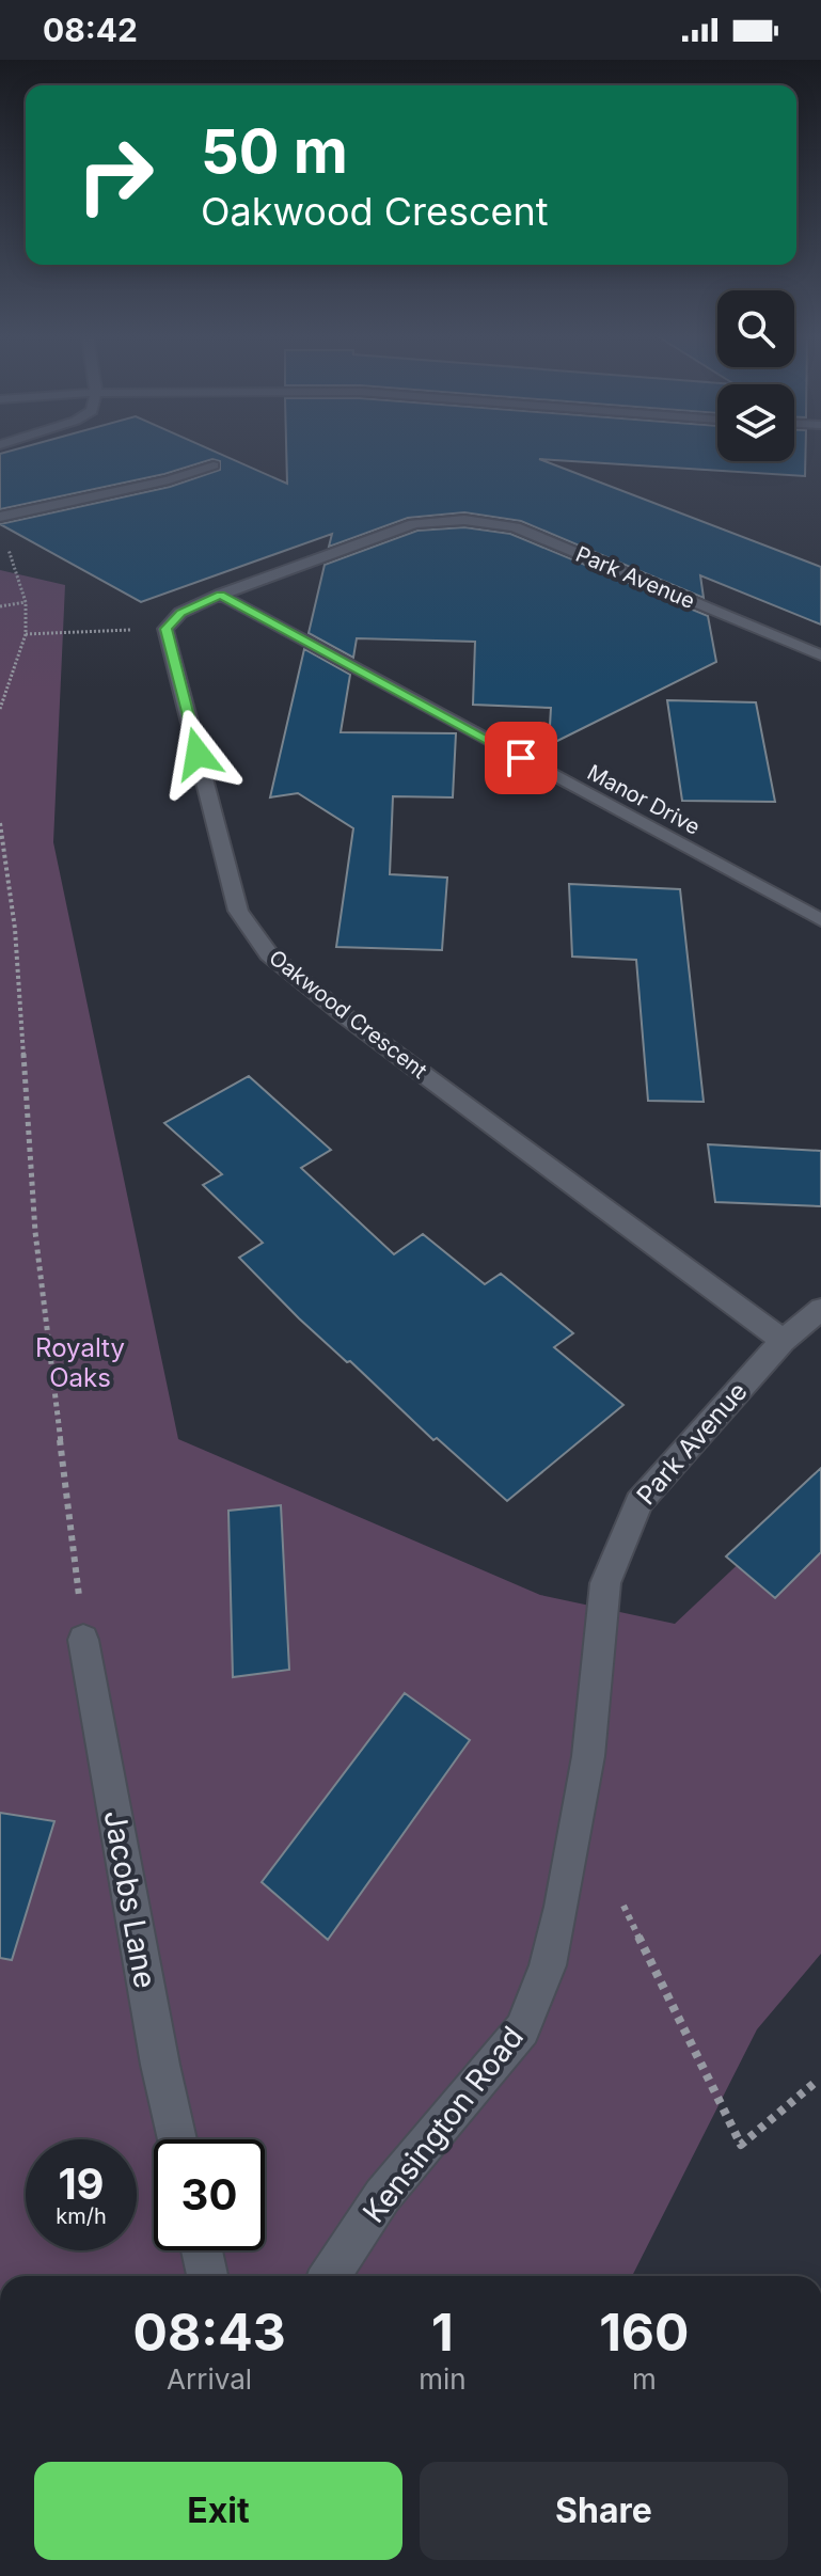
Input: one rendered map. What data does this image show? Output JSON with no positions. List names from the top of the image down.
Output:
{
  "streets": {
    "street": [
      "Park Avenue",
      "Manor Drive",
      "Oakwood Crescent",
      "Jacobs Lane",
      "Kensington Road"
    ]
  },
  "crossings": [
    ["Park Avenue", "Manor Drive"],
    ["Park Avenue", "Oakwood Crescent"],
    ["Park Avenue", "Kensington Road"]
  ],
  "parks": ["Royalty Oaks"],
  "page": {
    "status": "08:42",
    "turn": ["50 m", "Oakwood Crescent"],
    "speed": "19 km/h",
    "limit": "30",
    "eta": [
      "08:43",
      "Arrival",
      "1",
      "min",
      "160",
      "m"
    ],
    "buttons": ["Exit", "Share"]
  }
}
